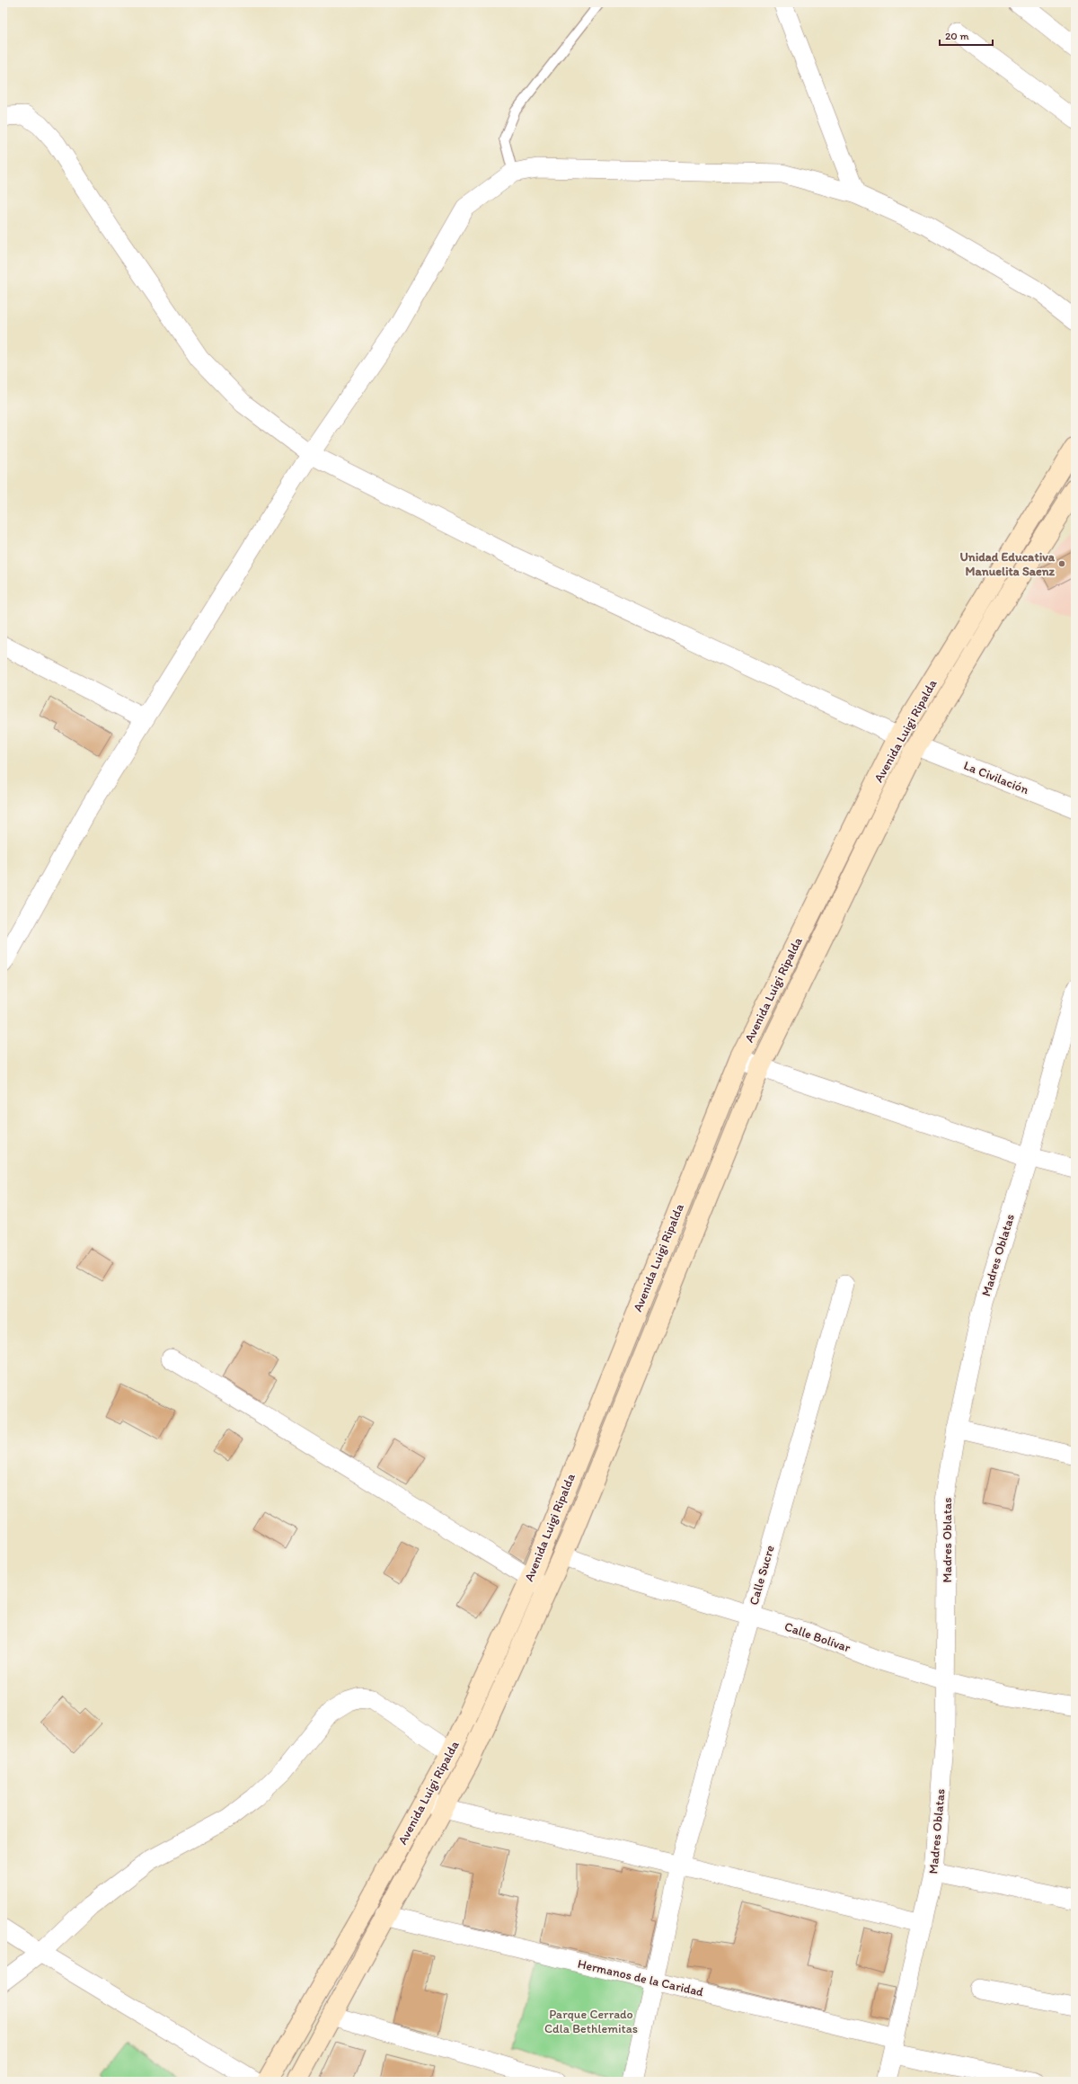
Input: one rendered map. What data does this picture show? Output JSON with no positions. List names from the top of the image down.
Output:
{
  "streets": {
    "street": [
      "Avenida Luigi Ripalda",
      "La Civilación",
      "Madres Oblatas",
      "Calle Sucre",
      "Calle Bolívar",
      "Hermanos de la Caridad"
    ]
  },
  "crossings": [
    ["Avenida Luigi Ripalda", "La Civilación"],
    ["Avenida Luigi Ripalda", "Calle Bolívar"],
    ["Avenida Luigi Ripalda", "Hermanos de la Caridad"],
    ["Madres Oblatas", "Calle Bolívar"],
    ["Madres Oblatas", "Hermanos de la Caridad"],
    ["Calle Sucre", "Calle Bolívar"],
    ["Calle Sucre", "Hermanos de la Caridad"]
  ],
  "parks": ["Parque Cerrado Cdla Bethlemitas"],
  "places": ["Unidad Educativa Manuelita Saenz"],
  "scale_bar": "20 m"
}
